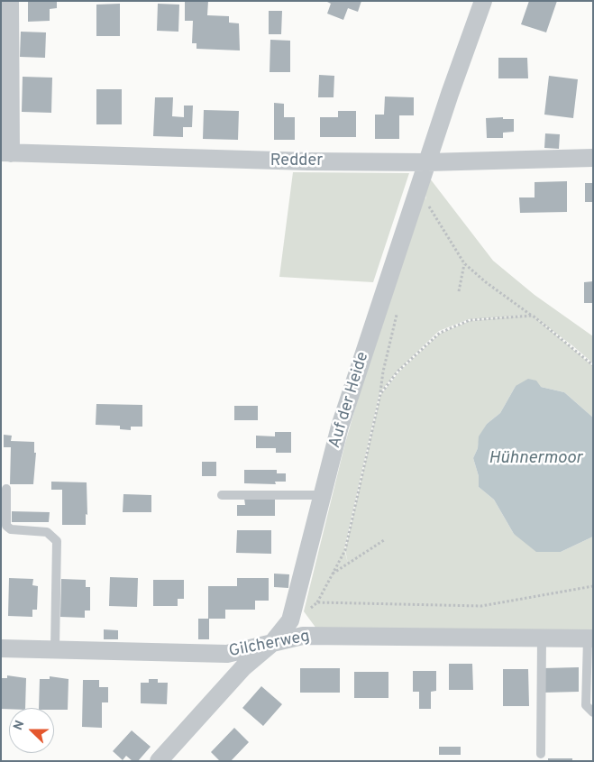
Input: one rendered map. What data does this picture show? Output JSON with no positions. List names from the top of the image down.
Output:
{
  "streets": {
    "street": ["Redder", "Auf der Heide", "Gilcherweg"]
  },
  "crossings": [
    ["Redder", "Auf der Heide"],
    ["Auf der Heide", "Gilcherweg"]
  ],
  "water": ["Hühnermoor"],
  "north": "left"
}
